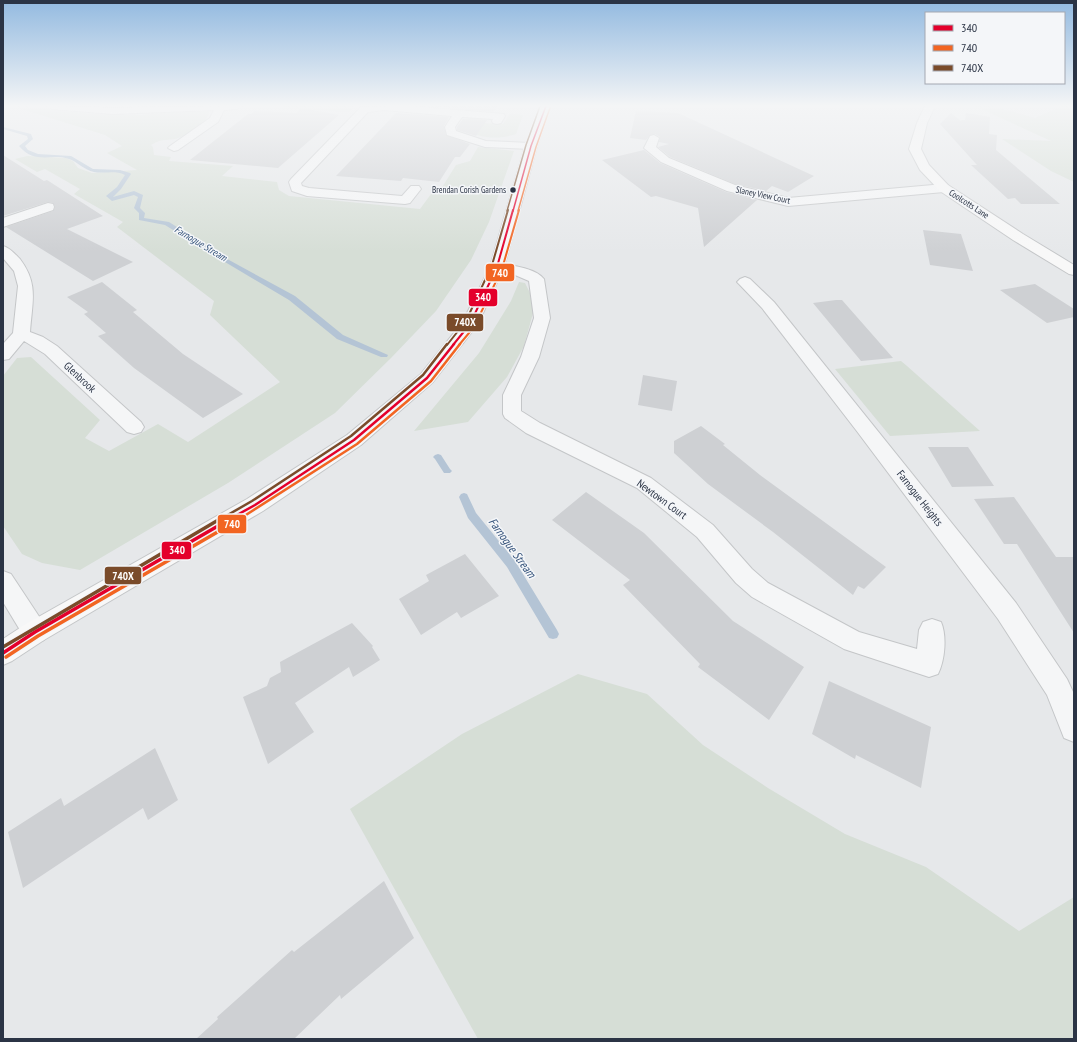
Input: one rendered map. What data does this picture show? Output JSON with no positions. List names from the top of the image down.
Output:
{
  "streets": {
    "main road": ["Coolcotts Lane"],
    "street": [
      "Slaney View Court",
      "Glenbrook",
      "Farnogue Heights",
      "Newtown Court"
    ]
  },
  "crossings": [
    ["Slaney View Court", "Coolcotts Lane"]
  ],
  "water": ["Farnogue Stream"],
  "places": ["Brendan Corish Gardens"],
  "lines": ["transit line 340", "transit line 740", "transit line 740X"],
  "legend": ["340", "740", "740X"]
}
